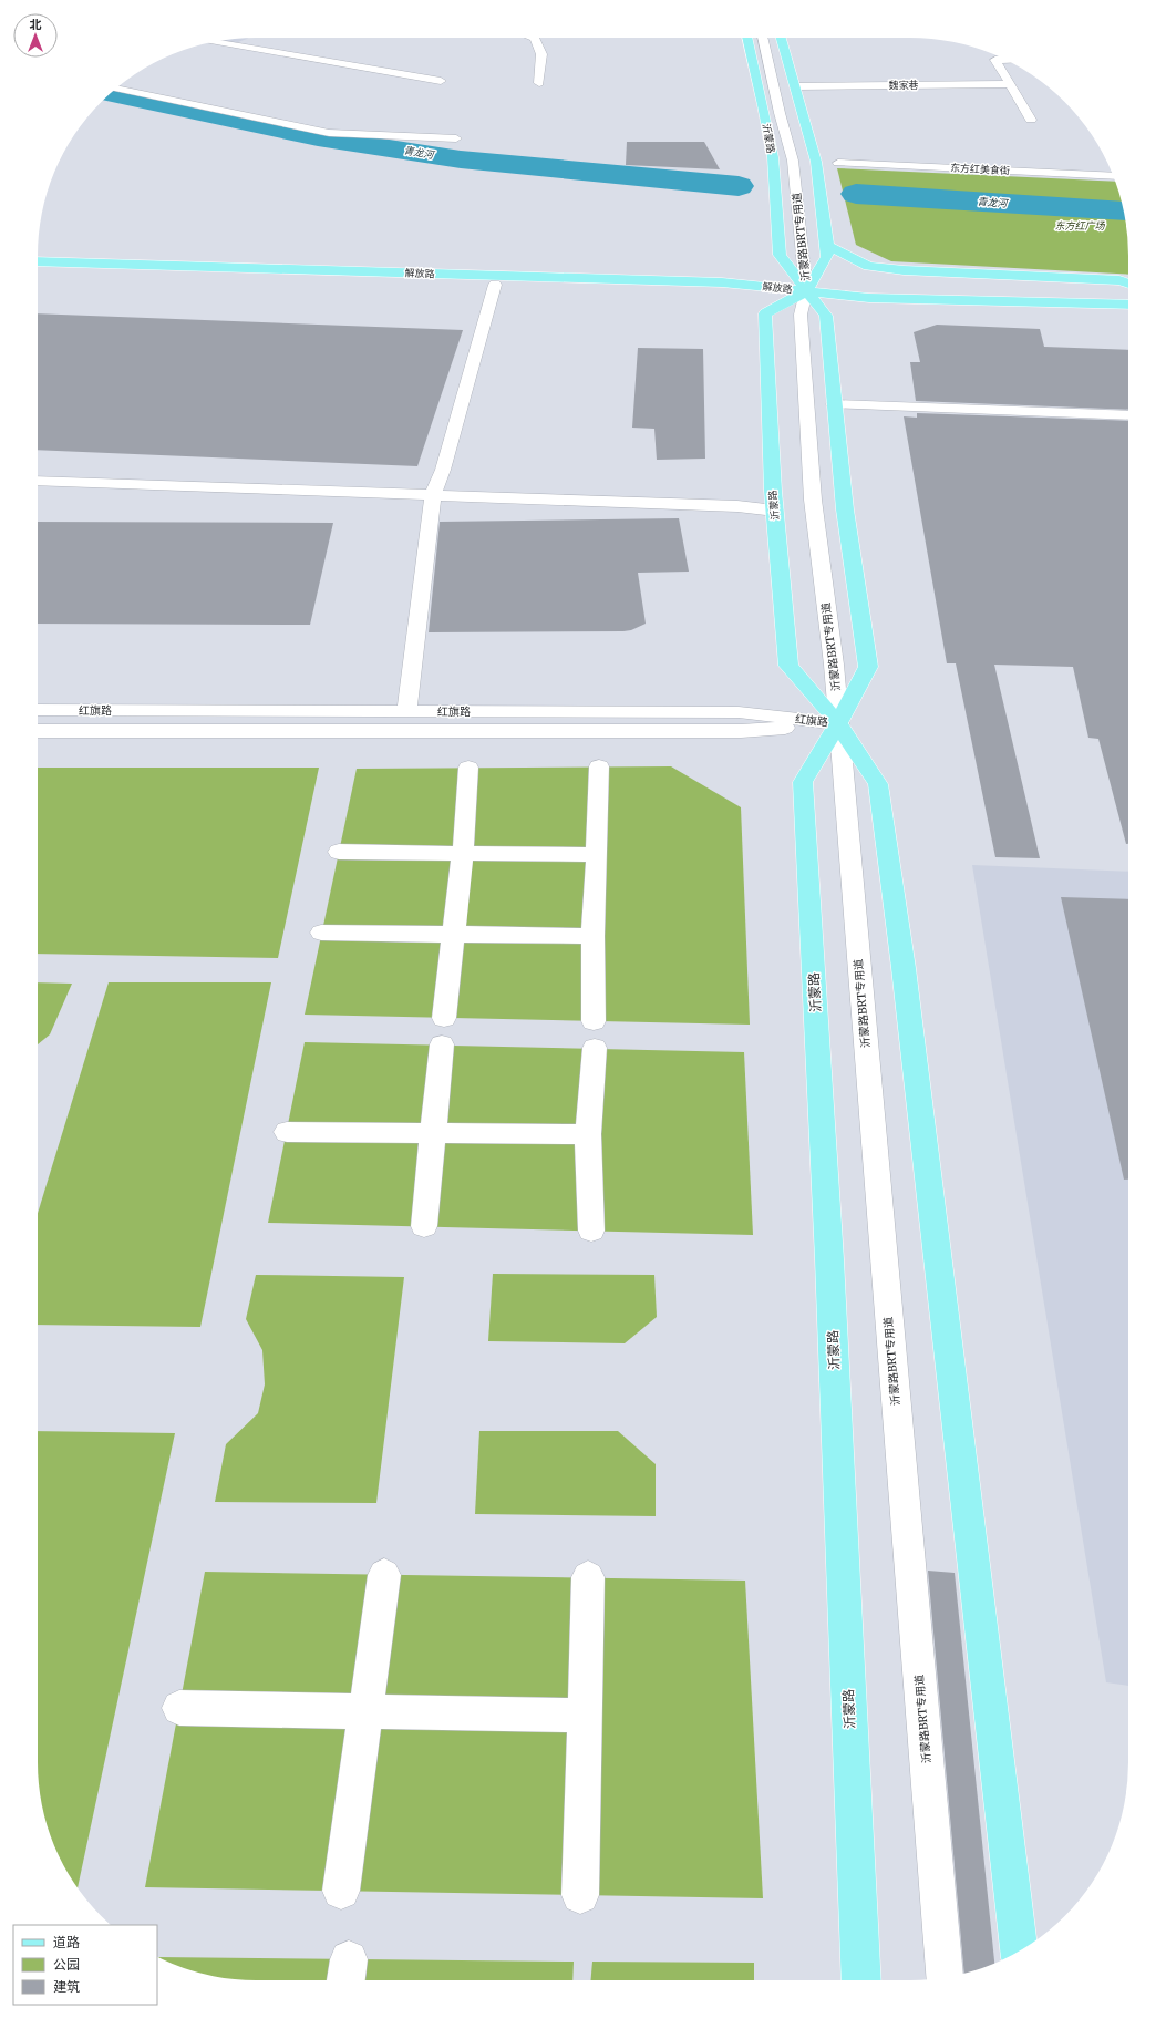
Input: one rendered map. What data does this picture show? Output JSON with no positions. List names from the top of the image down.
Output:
{
  "streets": {
    "main road": ["沂蒙路", "解放路"],
    "street": [
      "魏家巷",
      "东方红美食街",
      "沂蒙路BRT专用道",
      "红旗路"
    ]
  },
  "crossings": [
    ["沂蒙路", "沂蒙路BRT专用道"],
    ["沂蒙路", "解放路"],
    ["沂蒙路", "红旗路"],
    ["沂蒙路BRT专用道", "解放路"],
    ["沂蒙路BRT专用道", "红旗路"]
  ],
  "water": ["青龙河"],
  "parks": ["东方红广场"],
  "legend": ["道路", "公园", "建筑"],
  "north": "top"
}
